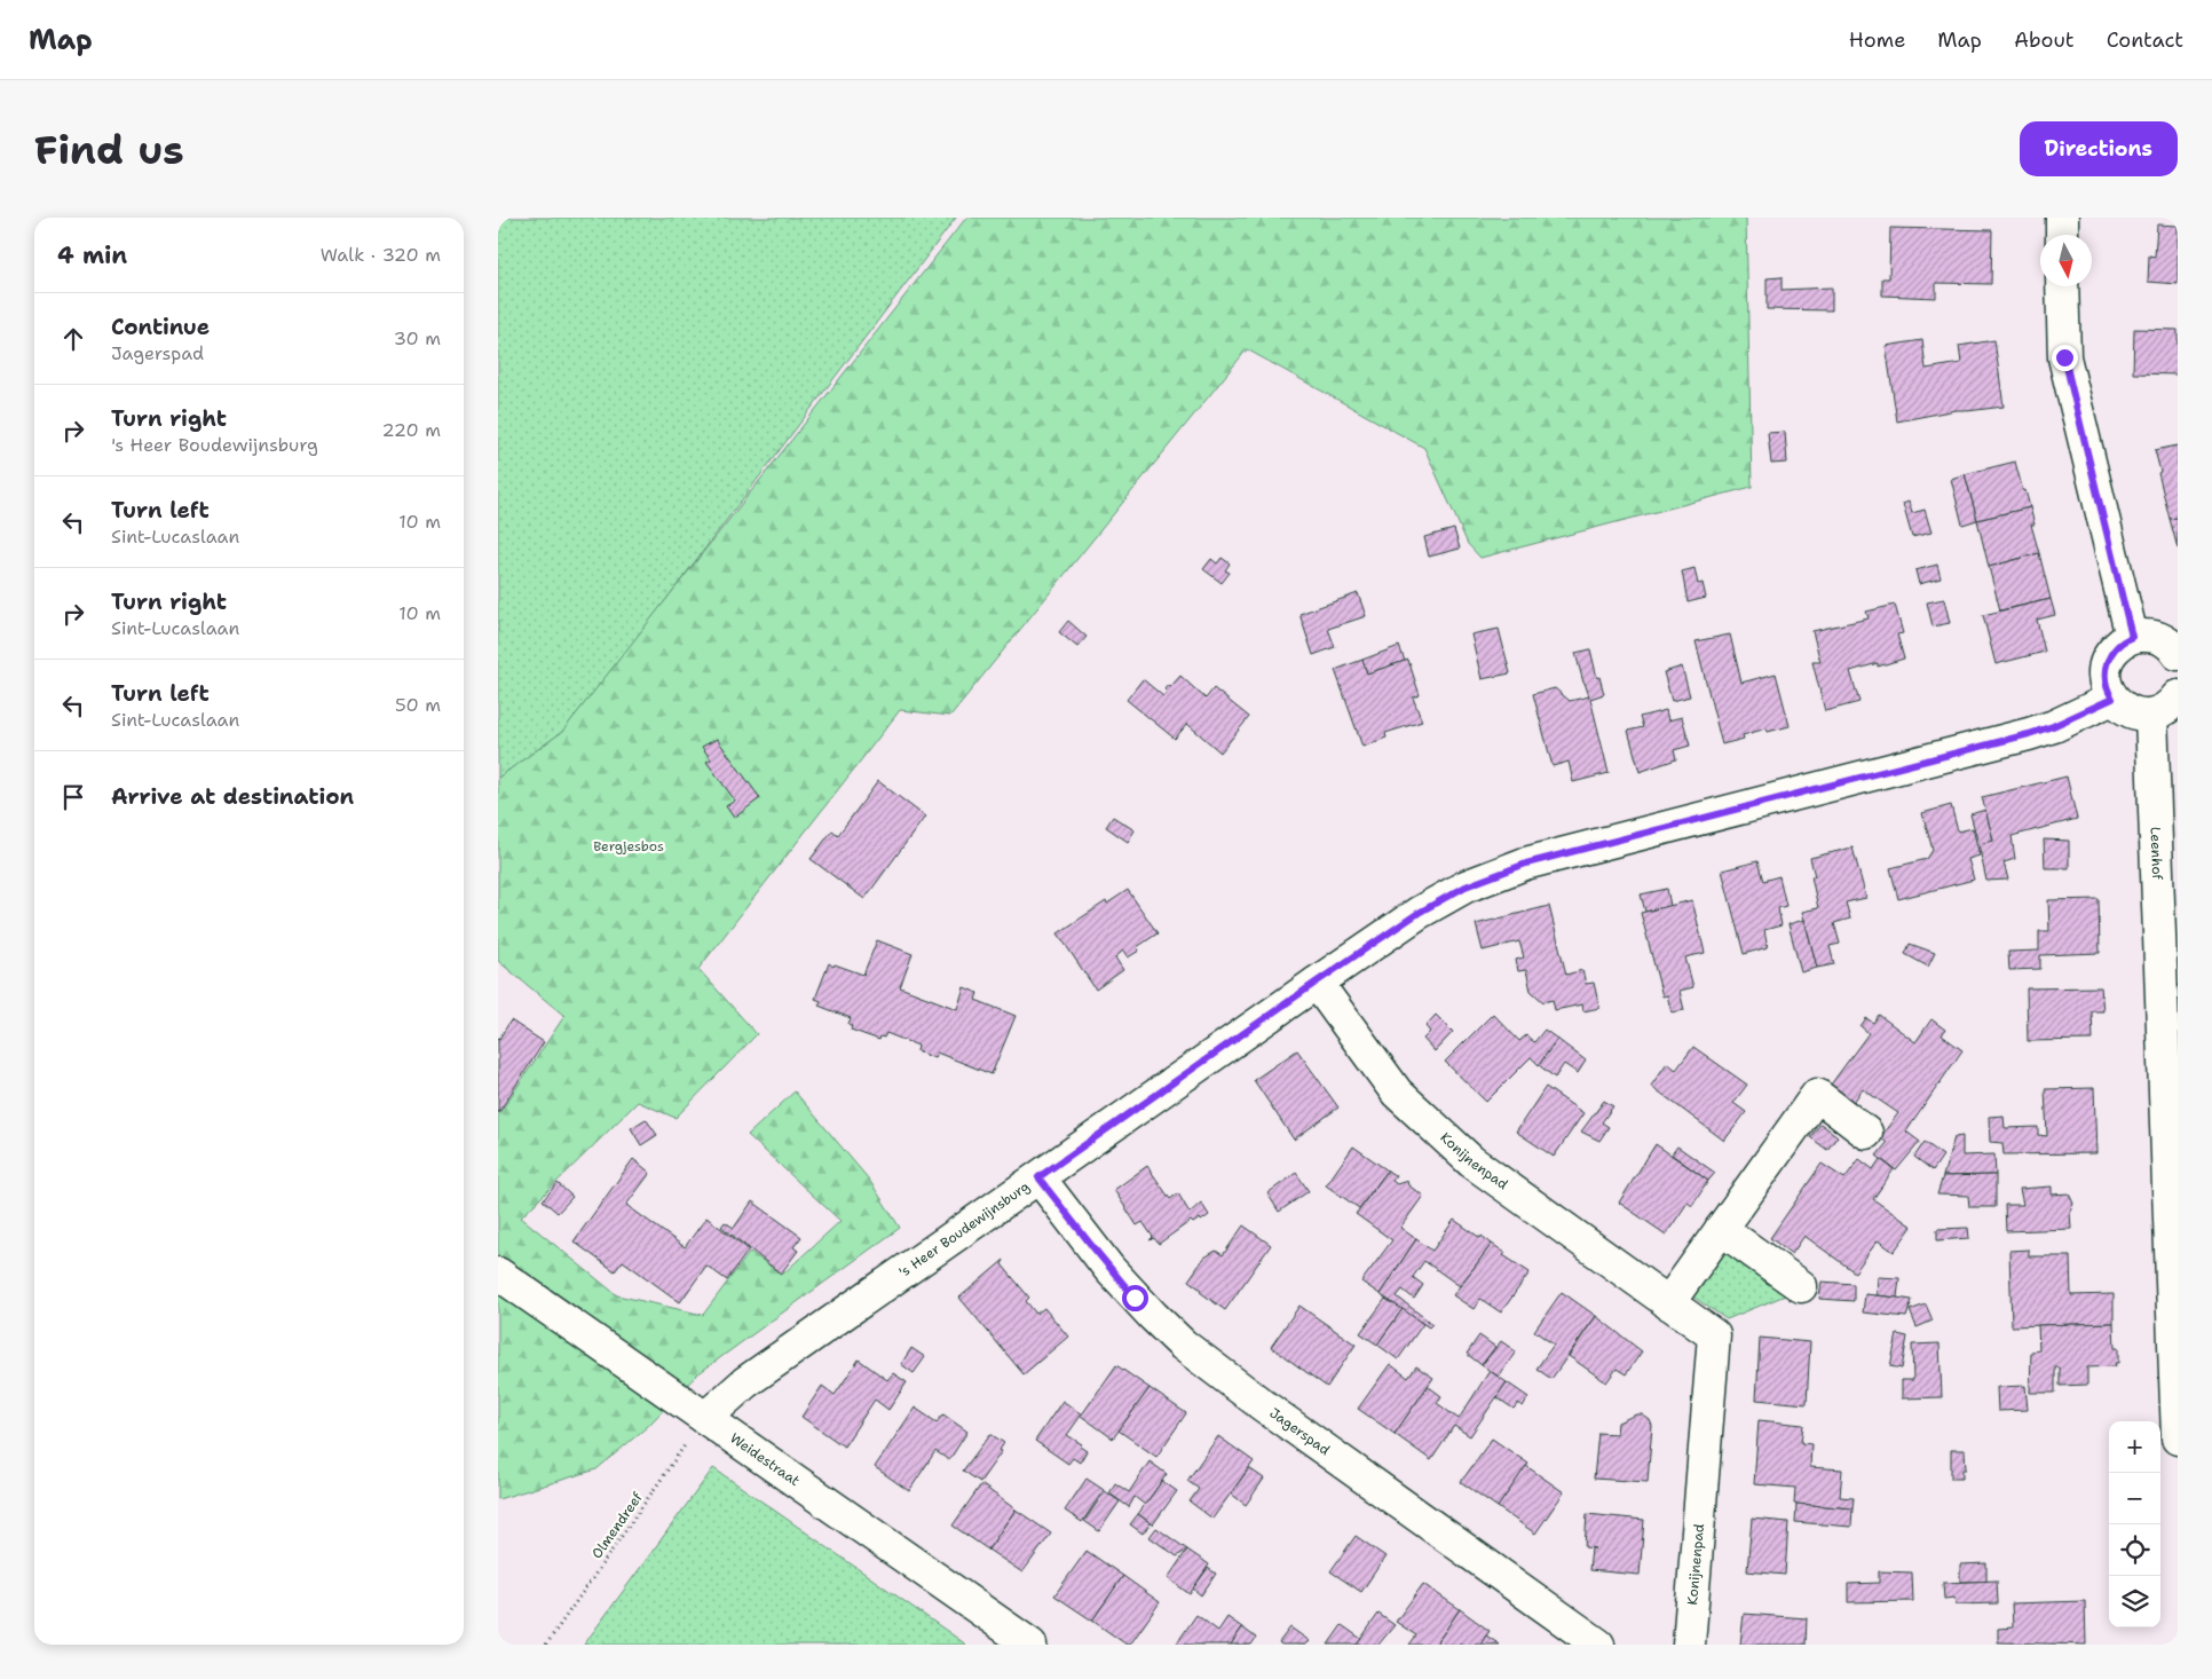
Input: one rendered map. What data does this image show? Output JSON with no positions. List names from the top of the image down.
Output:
{
  "streets": {
    "street": [
      "Leenhof",
      "Konijnenpad",
      "'s Heer Boudewijnsburg",
      "Jagerspad",
      "Weidestraat"
    ],
    "path": ["Olmendreef"]
  },
  "crossings": [
    ["Konijnenpad", "'s Heer Boudewijnsburg"],
    ["'s Heer Boudewijnsburg", "Jagerspad"],
    ["'s Heer Boudewijnsburg", "Weidestraat"],
    ["'s Heer Boudewijnsburg", "Olmendreef"],
    ["Weidestraat", "Olmendreef"]
  ],
  "parks": ["Bergjesbos"],
  "north": "bottom",
  "page": {
    "header": "Map",
    "nav": [
      "Home",
      "Map",
      "About",
      "Contact"
    ],
    "buttons": "Directions",
    "title": "Find us",
    "heading": ["4 min", "Walk · 320 m"],
    "list": [
      ["Continue", "Jagerspad", "30 m"],
      ["Turn right", "'s Heer Boudewijnsburg", "220 m"],
      ["Turn left", "Sint-Lucaslaan", "10 m"],
      ["Turn right", "Sint-Lucaslaan", "10 m"],
      ["Turn left", "Sint-Lucaslaan", "50 m"],
      "Arrive at destination"
    ],
    "map_buttons": ["+", "−"]
  }
}
